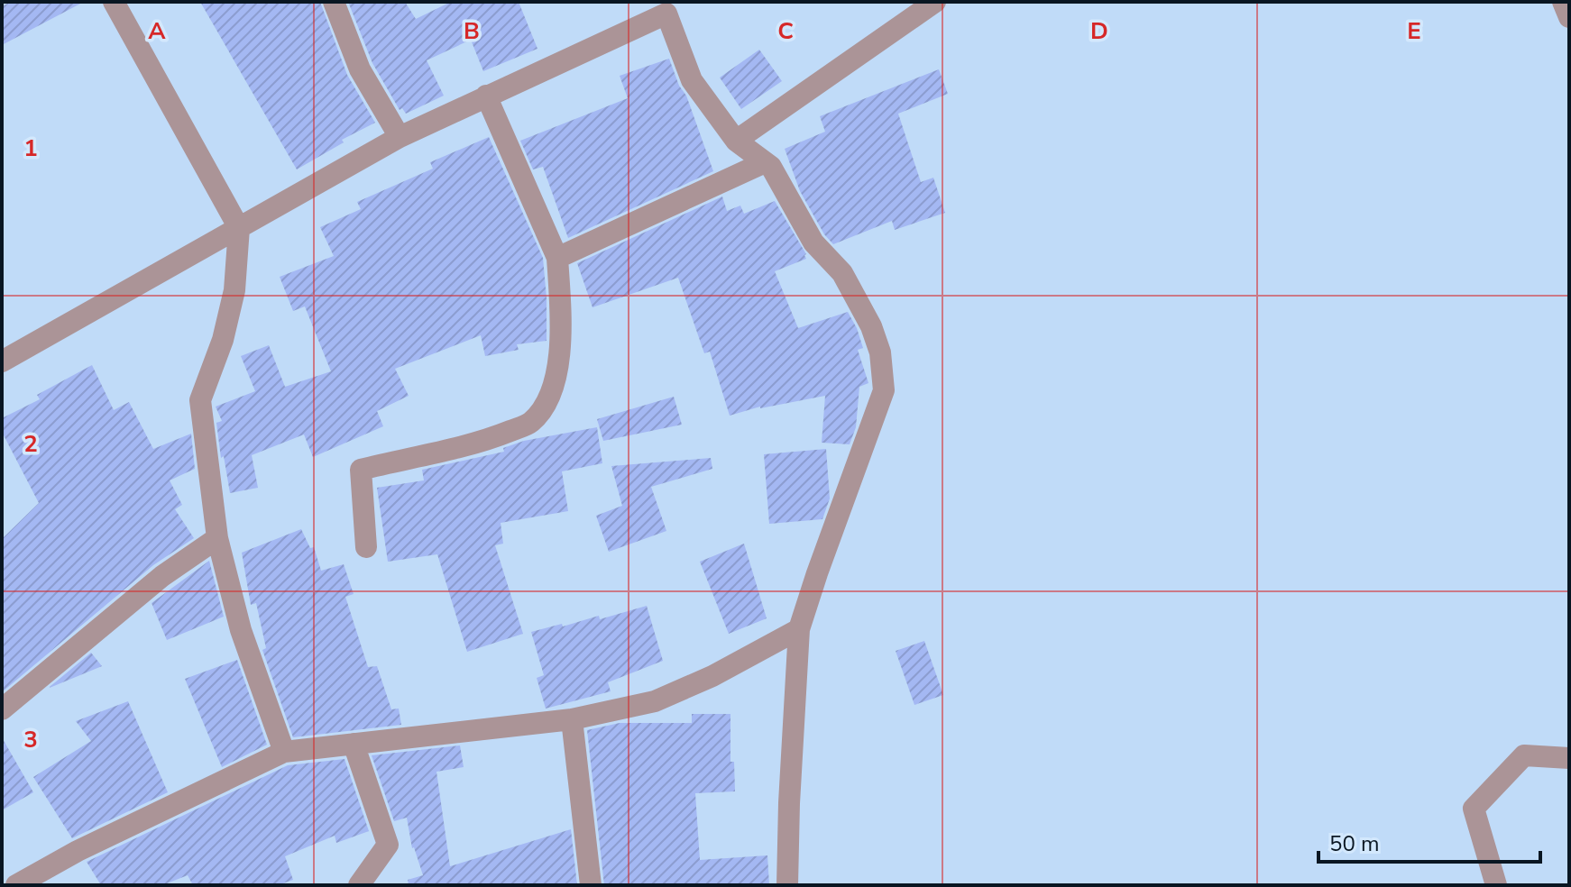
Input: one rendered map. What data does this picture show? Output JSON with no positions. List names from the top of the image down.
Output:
{
  "scale_bar": "50 m",
  "grid": {
    "columns": [
      "A",
      "B",
      "C",
      "D",
      "E"
    ],
    "rows": ["1", "2", "3"]
  }
}
